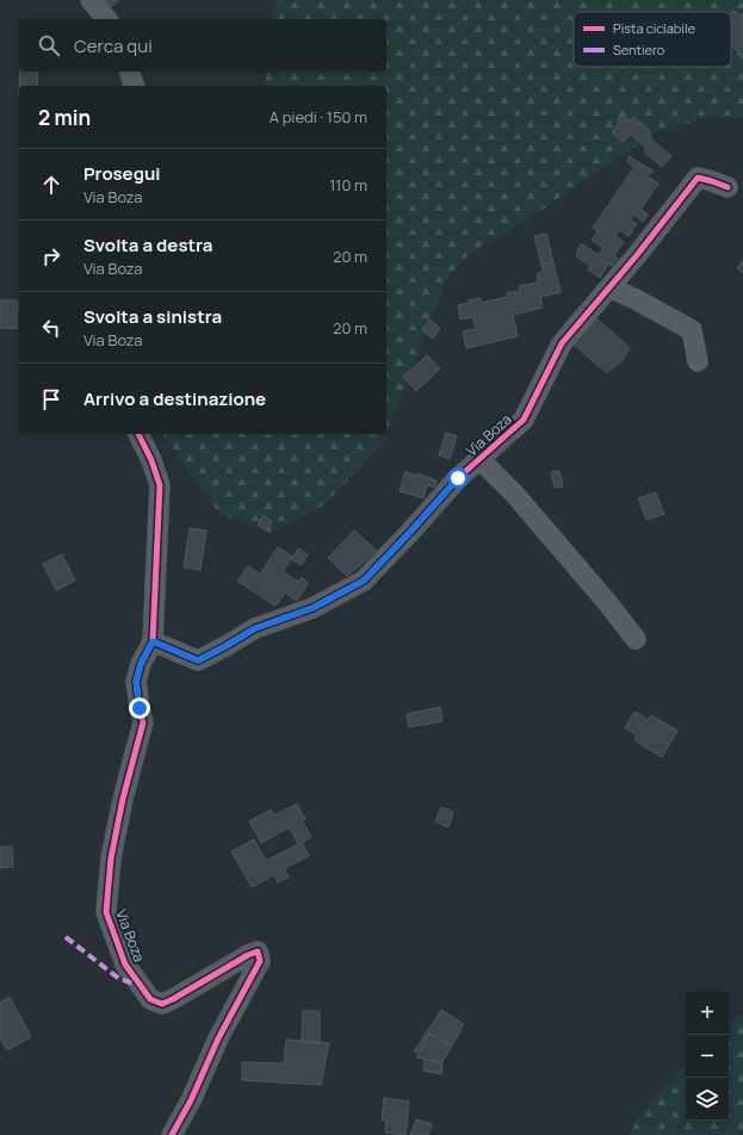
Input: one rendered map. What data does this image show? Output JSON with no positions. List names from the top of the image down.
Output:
{
  "streets": {
    "street": ["Via Boza"]
  },
  "legend": ["Pista ciclabile", "Sentiero"],
  "page": {
    "search": "Cerca qui",
    "heading": ["2 min", "A piedi · 150 m"],
    "list": [
      ["Prosegui", "Via Boza", "110 m"],
      ["Svolta a destra", "Via Boza", "20 m"],
      ["Svolta a sinistra", "Via Boza", "20 m"],
      "Arrivo a destinazione"
    ],
    "map_buttons": ["+", "−"]
  }
}
